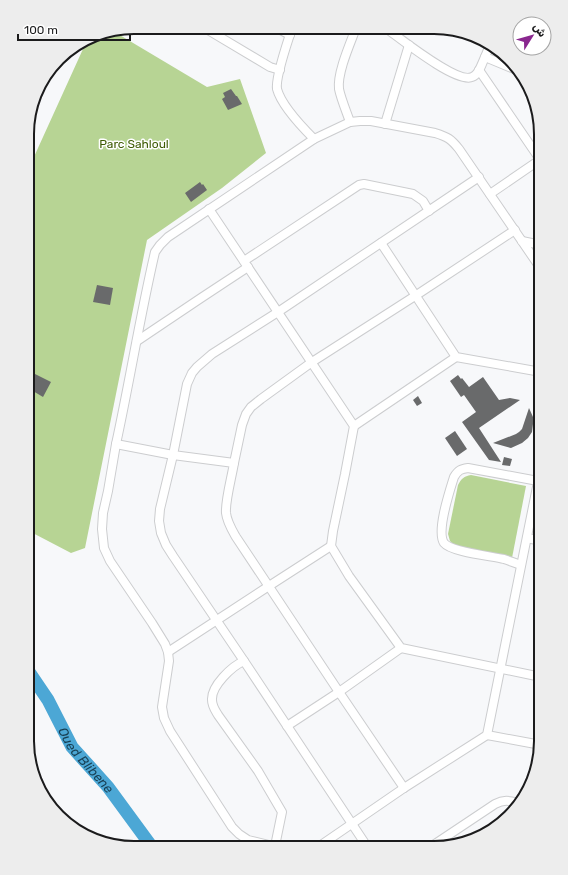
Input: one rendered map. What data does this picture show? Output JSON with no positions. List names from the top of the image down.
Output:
{
  "water": ["Oued Blibene"],
  "parks": ["Parc Sahloul"],
  "scale_bar": "100 m",
  "north": "top right"
}
